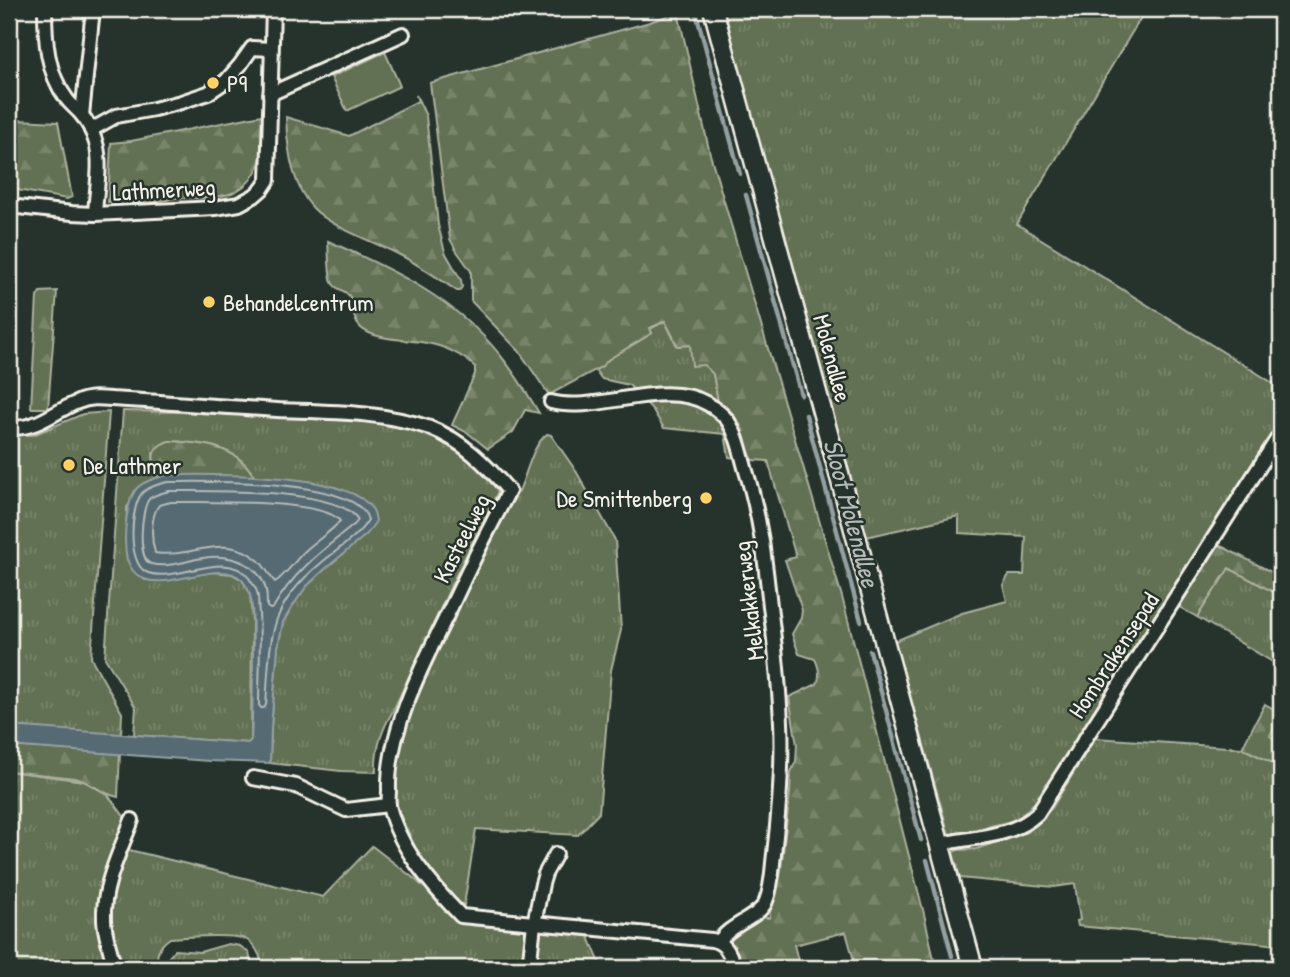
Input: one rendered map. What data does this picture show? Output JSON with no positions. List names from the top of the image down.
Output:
{
  "streets": {
    "main road": ["Molenallee"],
    "street": [
      "Lathmerweg",
      "Kasteelweg",
      "Melkakkerweg",
      "Hombrakensepad"
    ]
  },
  "crossings": [
    ["Molenallee", "Hombrakensepad"]
  ],
  "water": ["Sloot Molenallee"],
  "places": [
    "P9",
    "Behandelcentrum",
    "De Lathmer",
    "De Smittenberg"
  ]
}
